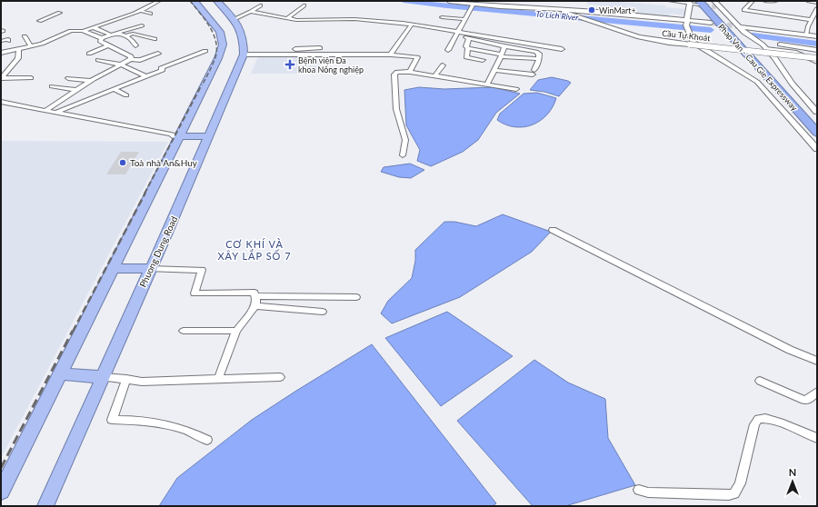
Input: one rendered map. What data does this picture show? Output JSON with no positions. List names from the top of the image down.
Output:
{
  "streets": {
    "highway": ["Phap Van - Cau Gie Expressway", "Phuong Dung Road"],
    "street": ["Cầu Tự Khoát"]
  },
  "districts": ["CƠ KHÍ VÀ XÂY LẮP SỐ 7"],
  "water": ["To Lich River"],
  "places": {
    "other": ["WinMart+", "Toà nhà An&Huy"],
    "health": ["Bệnh viện Đa khoa Nông nghiệp"]
  },
  "north": "top"
}
